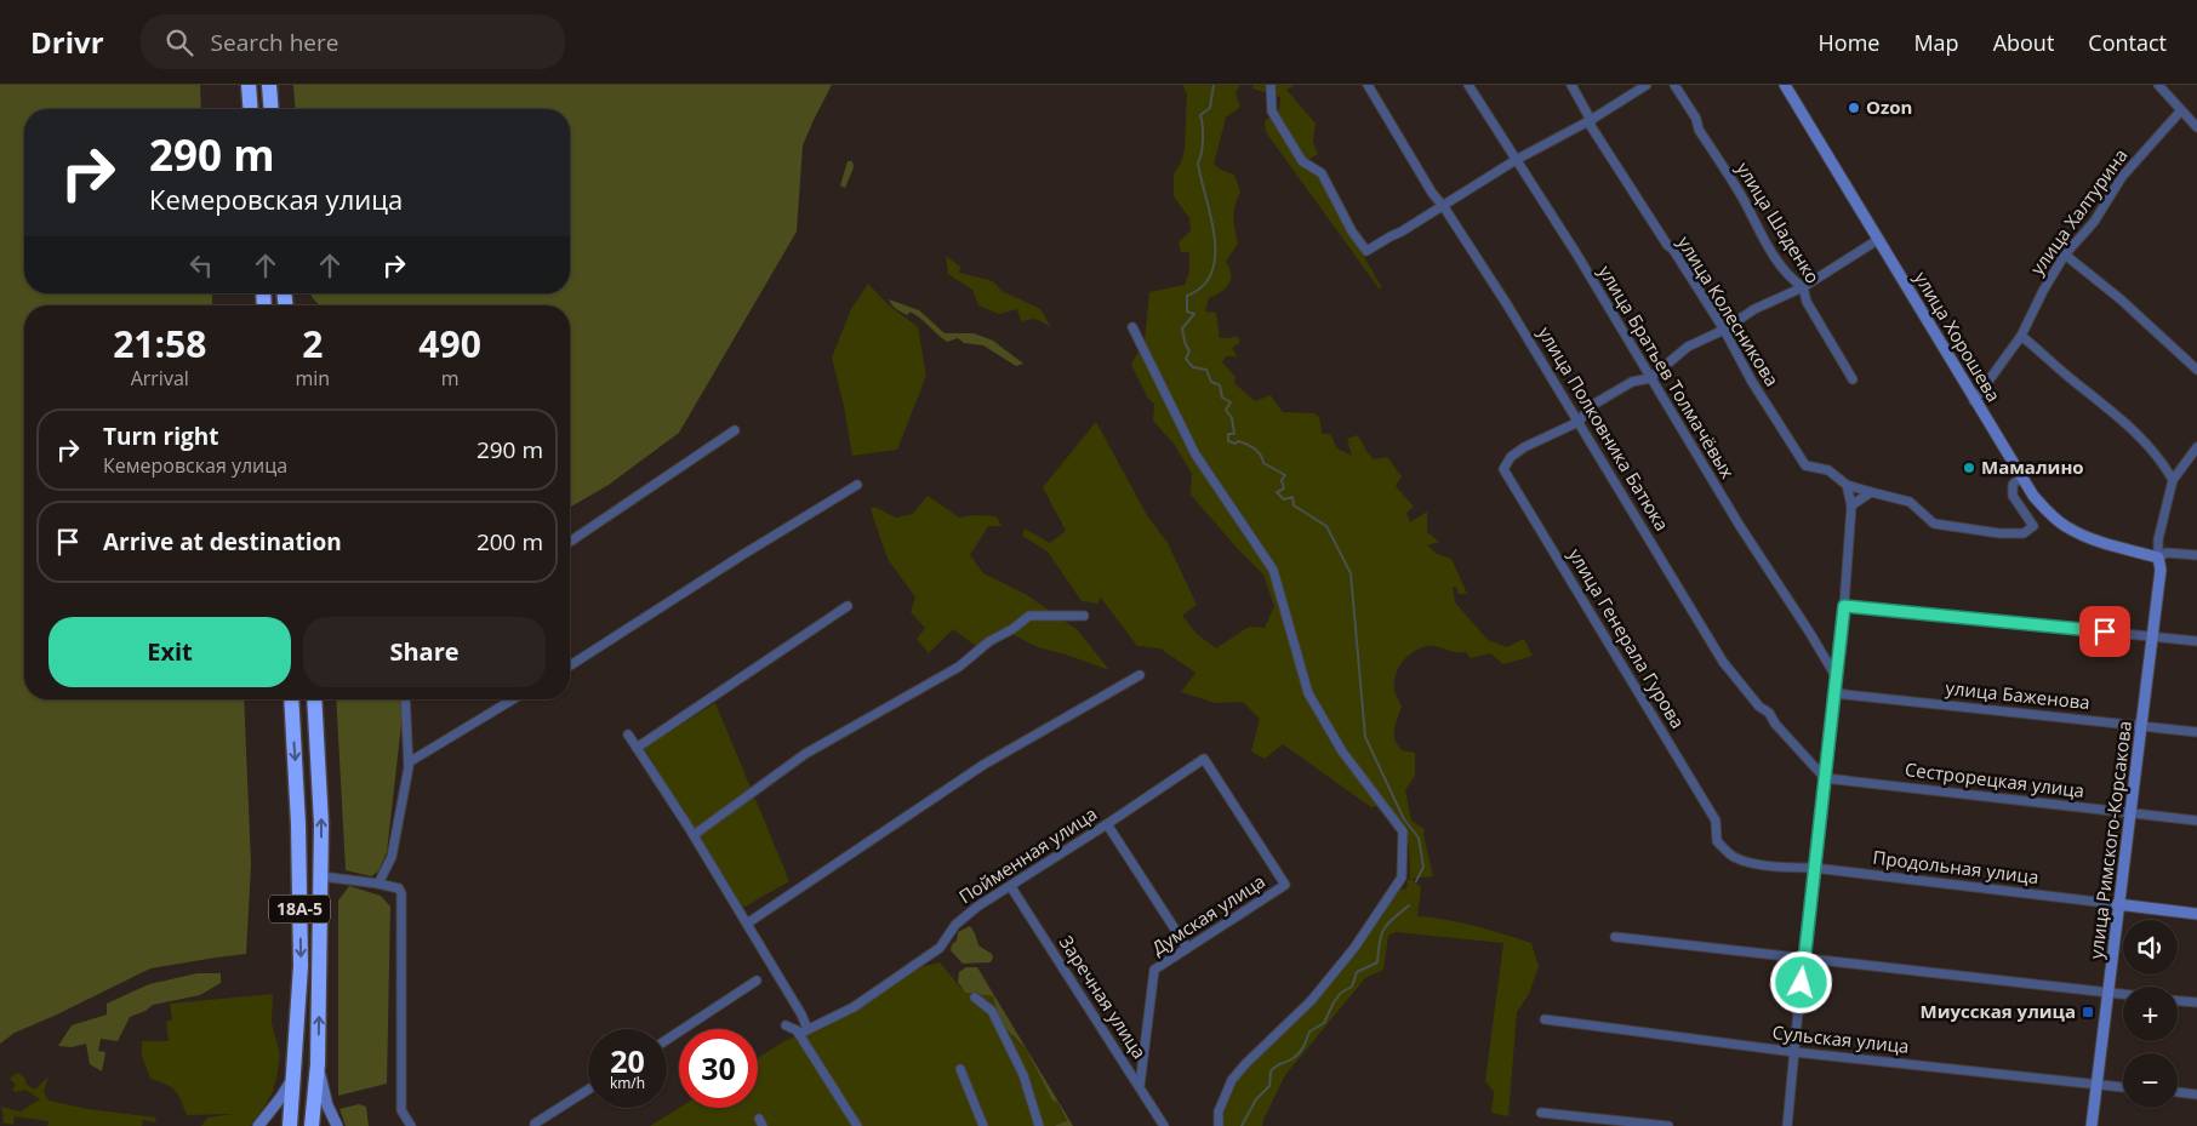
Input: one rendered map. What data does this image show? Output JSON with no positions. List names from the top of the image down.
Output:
{
  "streets": {
    "highway": ["18А-5"],
    "main road": ["улица Хорошева", "улица Римского-Корсакова", "Продольная улица"],
    "street": [
      "улица Халтурина",
      "улица Шаденко",
      "улица Колесникова",
      "улица Братьев Толмачёвых",
      "улица Полковника Батюка",
      "улица Генерала Гурова",
      "улица Баженова",
      "Сестрорецкая улица",
      "Пойменная улица",
      "Думская улица",
      "Заречная улица",
      "Сульская улица"
    ]
  },
  "crossings": [
    ["улица Халтурина", "улица Хорошева"],
    ["улица Колесникова", "улица Хорошева"],
    ["улица Хорошева", "улица Римского-Корсакова"],
    ["улица Полковника Батюка", "улица Генерала Гурова"],
    ["улица Полковника Батюка", "Сестрорецкая улица"],
    ["улица Генерала Гурова", "Продольная улица"],
    ["улица Баженова", "улица Римского-Корсакова"],
    ["Сестрорецкая улица", "улица Римского-Корсакова"],
    ["улица Римского-Корсакова", "Продольная улица"],
    ["улица Римского-Корсакова", "Сульская улица"],
    ["Пойменная улица", "Думская улица"],
    ["Пойменная улица", "Заречная улица"],
    ["Думская улица", "Заречная улица"]
  ],
  "places": {
    "other": ["Ozon", "Мамалино"],
    "transit": ["Миусская улица"]
  },
  "page": {
    "header": "Drivr",
    "search": "Search here",
    "nav": [
      "Home",
      "Map",
      "About",
      "Contact"
    ],
    "turn": ["290 m", "Кемеровская улица"],
    "eta": [
      "21:58",
      "Arrival",
      "2",
      "min",
      "490",
      "m"
    ],
    "list": [
      {
        "name": "Turn right",
        "note": "Кемеровская улица",
        "value": "290 m"
      },
      {
        "name": "Arrive at destination",
        "value": "200 m"
      }
    ],
    "buttons": ["Exit", "Share"],
    "map_buttons": ["+", "−"],
    "speed": "20 km/h",
    "limit": "30"
  }
}
